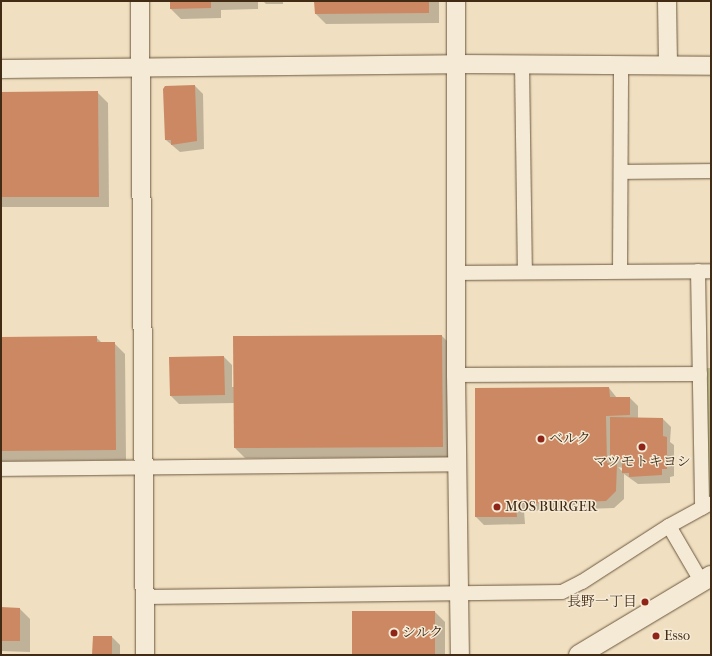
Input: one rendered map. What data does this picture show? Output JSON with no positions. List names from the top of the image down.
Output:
{
  "places": [
    "ベルク",
    "マツモトキヨシ",
    "MOS BURGER",
    "長野一丁目",
    "シルク",
    "Esso"
  ]
}
